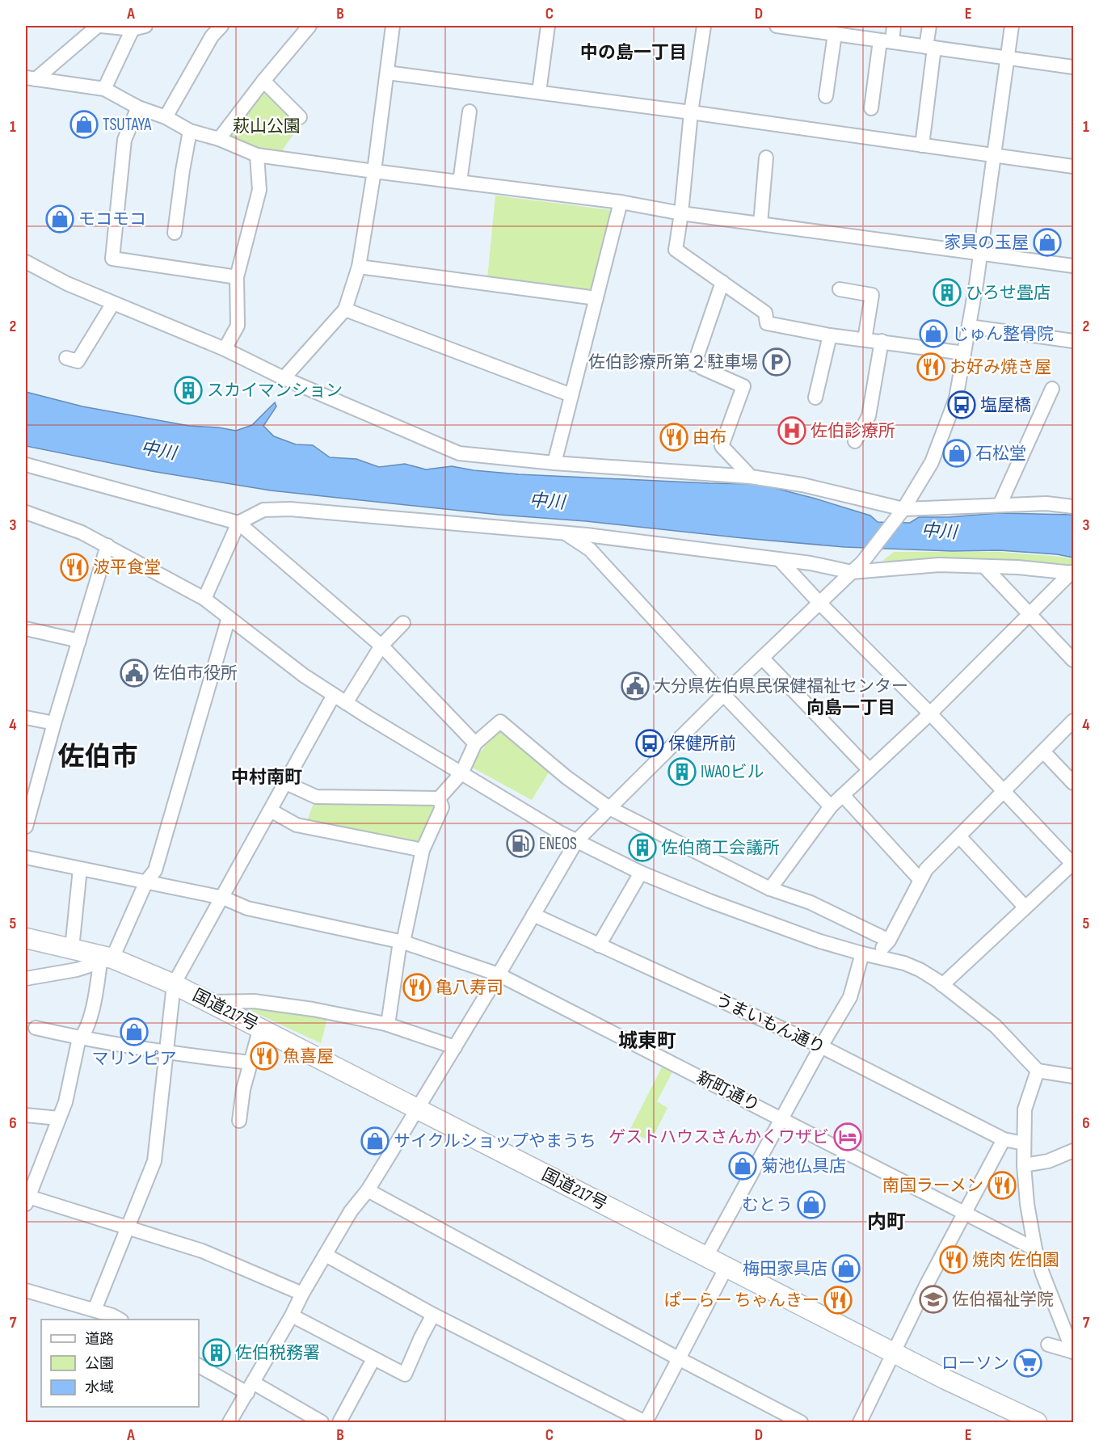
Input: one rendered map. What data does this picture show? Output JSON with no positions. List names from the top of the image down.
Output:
{
  "streets": {
    "highway": ["国道217号"],
    "street": ["うまいもん通り", "新町通り"]
  },
  "districts": [
    "中の島一丁目",
    "向島一丁目",
    "佐伯市",
    "中村南町",
    "城東町",
    "内町"
  ],
  "water": ["中川"],
  "parks": ["萩山公園"],
  "places": {
    "shop": [
      "TSUTAYA",
      "モコモコ",
      "家具の玉屋",
      "じゅん整骨院",
      "石松堂",
      "マリンピア",
      "サイクルショップやまうち",
      "菊池仏具店",
      "むとう",
      "梅田家具店"
    ],
    "building": [
      "ひろせ畳店",
      "スカイマンション",
      "IWAOビル",
      "佐伯商工会議所",
      "佐伯税務署"
    ],
    "parking": ["佐伯診療所第２駐車場"],
    "restaurant": [
      "お好み焼き屋",
      "由布",
      "波平食堂",
      "亀八寿司",
      "魚喜屋",
      "南国ラーメン",
      "焼肉 佐伯園",
      "ぱーらー ちゃんきー"
    ],
    "bus stop": ["塩屋橋", "保健所前"],
    "hospital": ["佐伯診療所"],
    "public building": ["佐伯市役所", "大分県佐伯県民保健福祉センター"],
    "fuel station": ["ENEOS"],
    "hotel": ["ゲストハウスさんかくワザビ"],
    "school or university": ["佐伯福祉学院"],
    "supermarket": ["ローソン"]
  },
  "legend": ["道路", "公園", "水域"],
  "grid": {
    "columns": [
      "A",
      "B",
      "C",
      "D",
      "E"
    ],
    "rows": [
      "1",
      "2",
      "3",
      "4",
      "5",
      "6",
      "7"
    ]
  }
}
